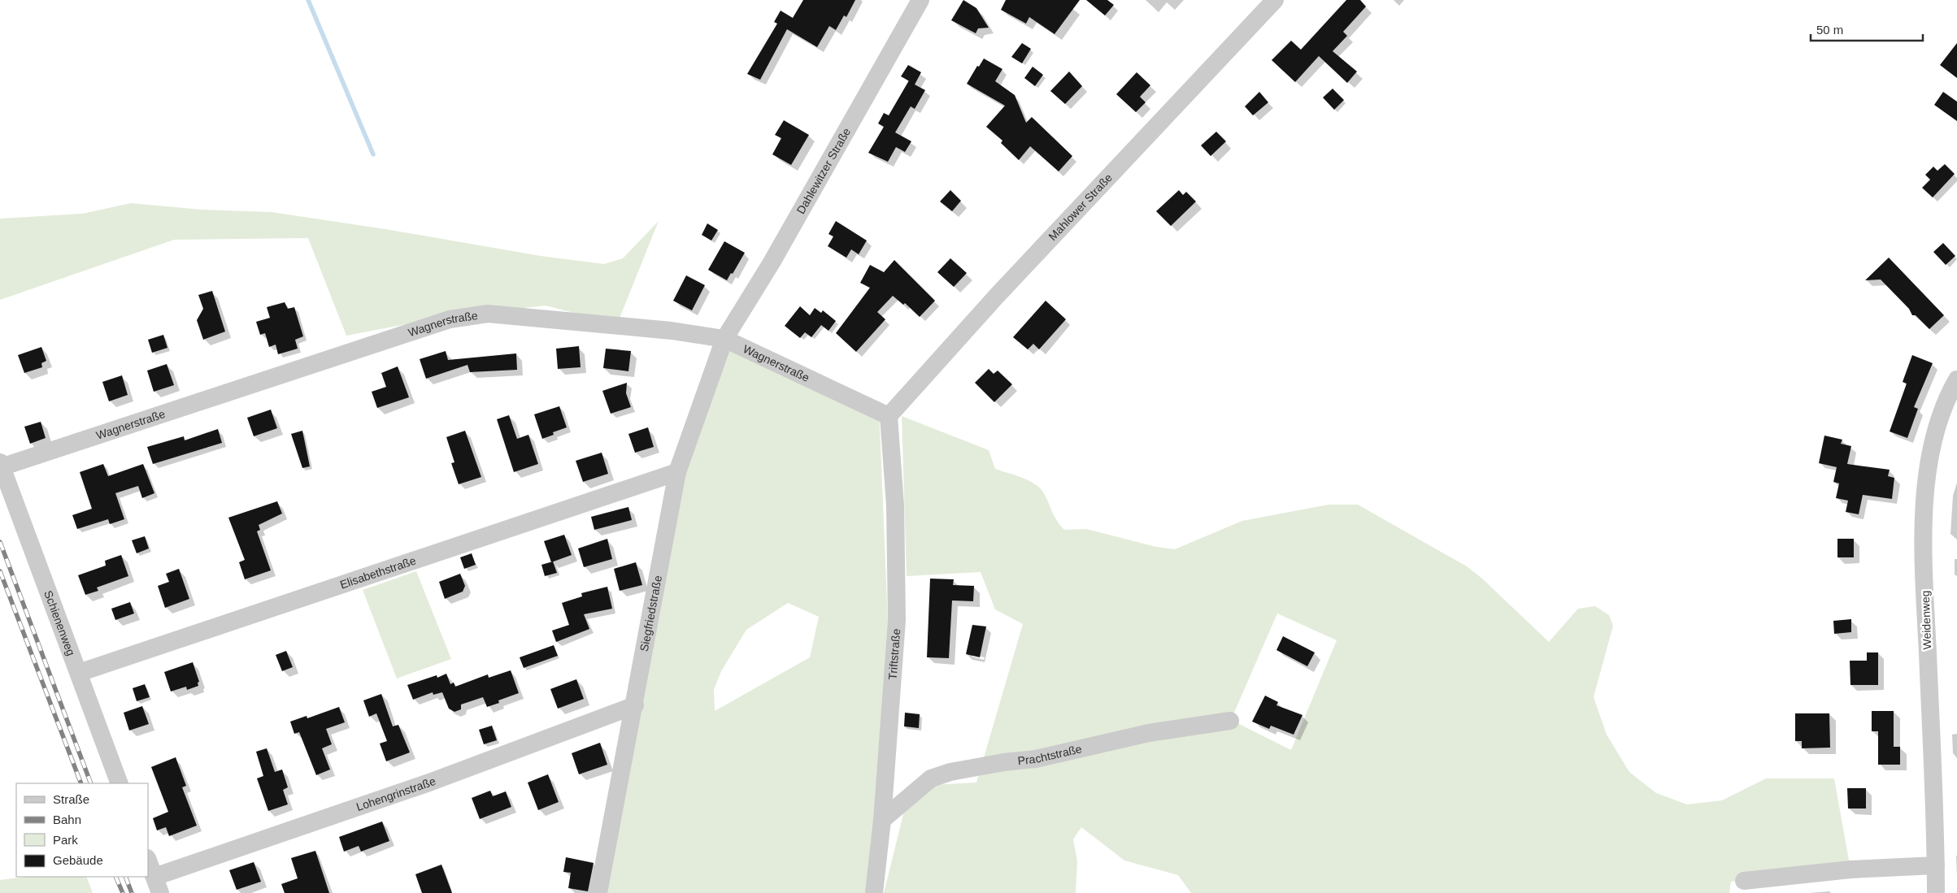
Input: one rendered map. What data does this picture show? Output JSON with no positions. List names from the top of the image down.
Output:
{
  "streets": {
    "street": [
      "Dahlewitzer Straße",
      "Mahlower Straße",
      "Wagnerstraße",
      "Elisabethstraße",
      "Siegfriedstraße",
      "Weidenweg",
      "Schienenweg",
      "Triftstraße",
      "Prachtstraße",
      "Lohengrinstraße"
    ]
  },
  "crossings": [
    ["Dahlewitzer Straße", "Wagnerstraße"],
    ["Dahlewitzer Straße", "Siegfriedstraße"],
    ["Mahlower Straße", "Wagnerstraße"],
    ["Mahlower Straße", "Triftstraße"],
    ["Wagnerstraße", "Siegfriedstraße"],
    ["Wagnerstraße", "Schienenweg"],
    ["Wagnerstraße", "Triftstraße"],
    ["Elisabethstraße", "Siegfriedstraße"],
    ["Elisabethstraße", "Schienenweg"],
    ["Siegfriedstraße", "Lohengrinstraße"],
    ["Triftstraße", "Prachtstraße"]
  ],
  "legend": [
    "Straße",
    "Bahn",
    "Park",
    "Gebäude"
  ],
  "scale_bar": "50 m"
}
